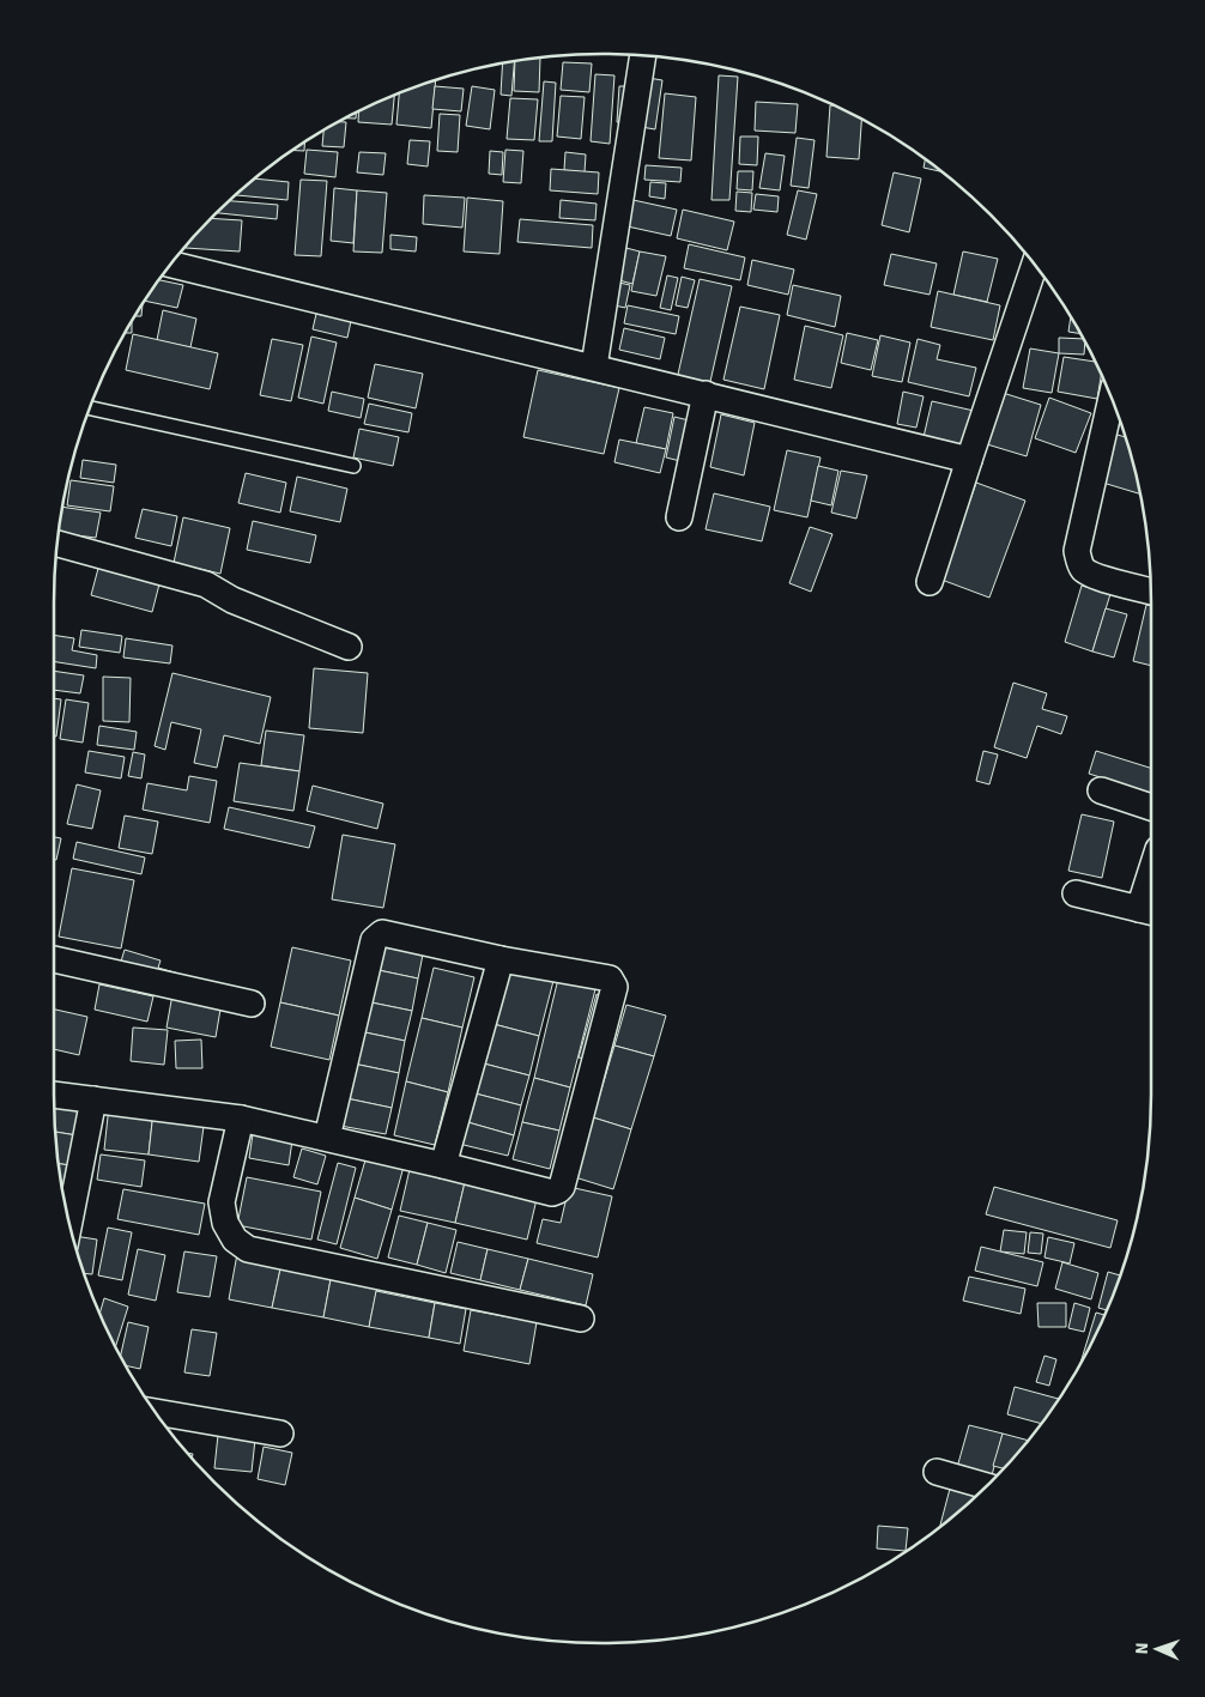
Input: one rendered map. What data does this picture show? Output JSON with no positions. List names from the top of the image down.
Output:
{
  "north": "left"
}
